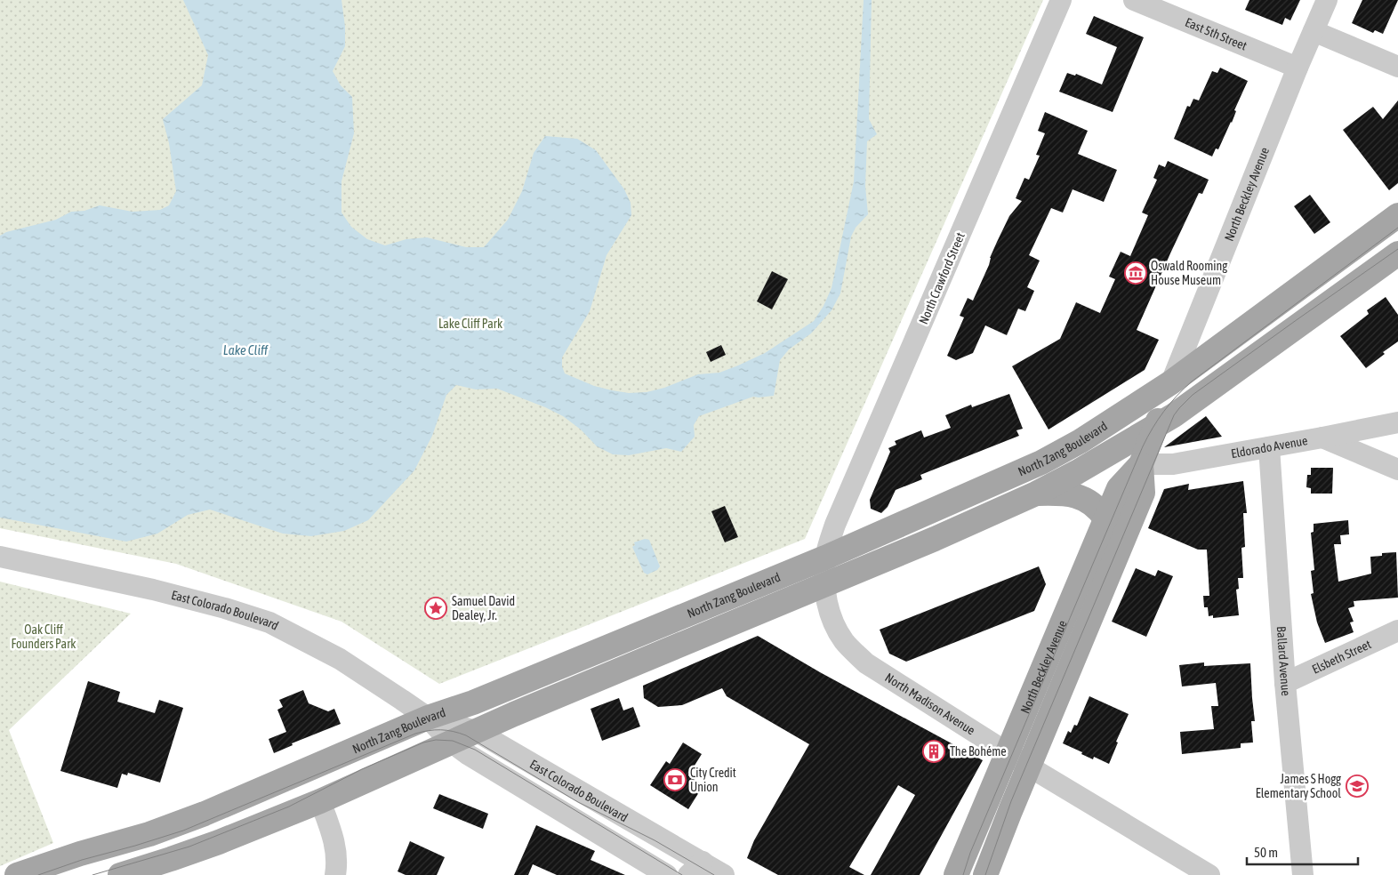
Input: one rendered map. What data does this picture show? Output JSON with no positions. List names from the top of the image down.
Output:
{
  "streets": {
    "main road": ["North Beckley Avenue", "North Zang Boulevard"],
    "street": [
      "East 5th Street",
      "North Crawford Street",
      "Eldorado Avenue",
      "East Colorado Boulevard",
      "Elsbeth Street",
      "Ballard Avenue",
      "North Madison Avenue"
    ]
  },
  "crossings": [
    ["East 5th Street", "North Beckley Avenue"],
    ["North Beckley Avenue", "Eldorado Avenue"],
    ["North Beckley Avenue", "North Zang Boulevard"],
    ["North Beckley Avenue", "North Madison Avenue"],
    ["North Crawford Street", "North Zang Boulevard"],
    ["North Crawford Street", "North Madison Avenue"],
    ["Eldorado Avenue", "Ballard Avenue"],
    ["North Zang Boulevard", "East Colorado Boulevard"],
    ["North Zang Boulevard", "North Madison Avenue"],
    ["Elsbeth Street", "Ballard Avenue"]
  ],
  "water": ["Lake Cliff"],
  "parks": ["Lake Cliff Park", "Oak Cliff Founders Park"],
  "places": {
    "museum": ["Oswald Rooming House Museum"],
    "place": ["Samuel David Dealey, Jr."],
    "building": ["The Bohéme"],
    "bank": ["City Credit Union"],
    "school or university": ["James S Hogg Elementary School"]
  },
  "scale_bar": "50 m"
}
